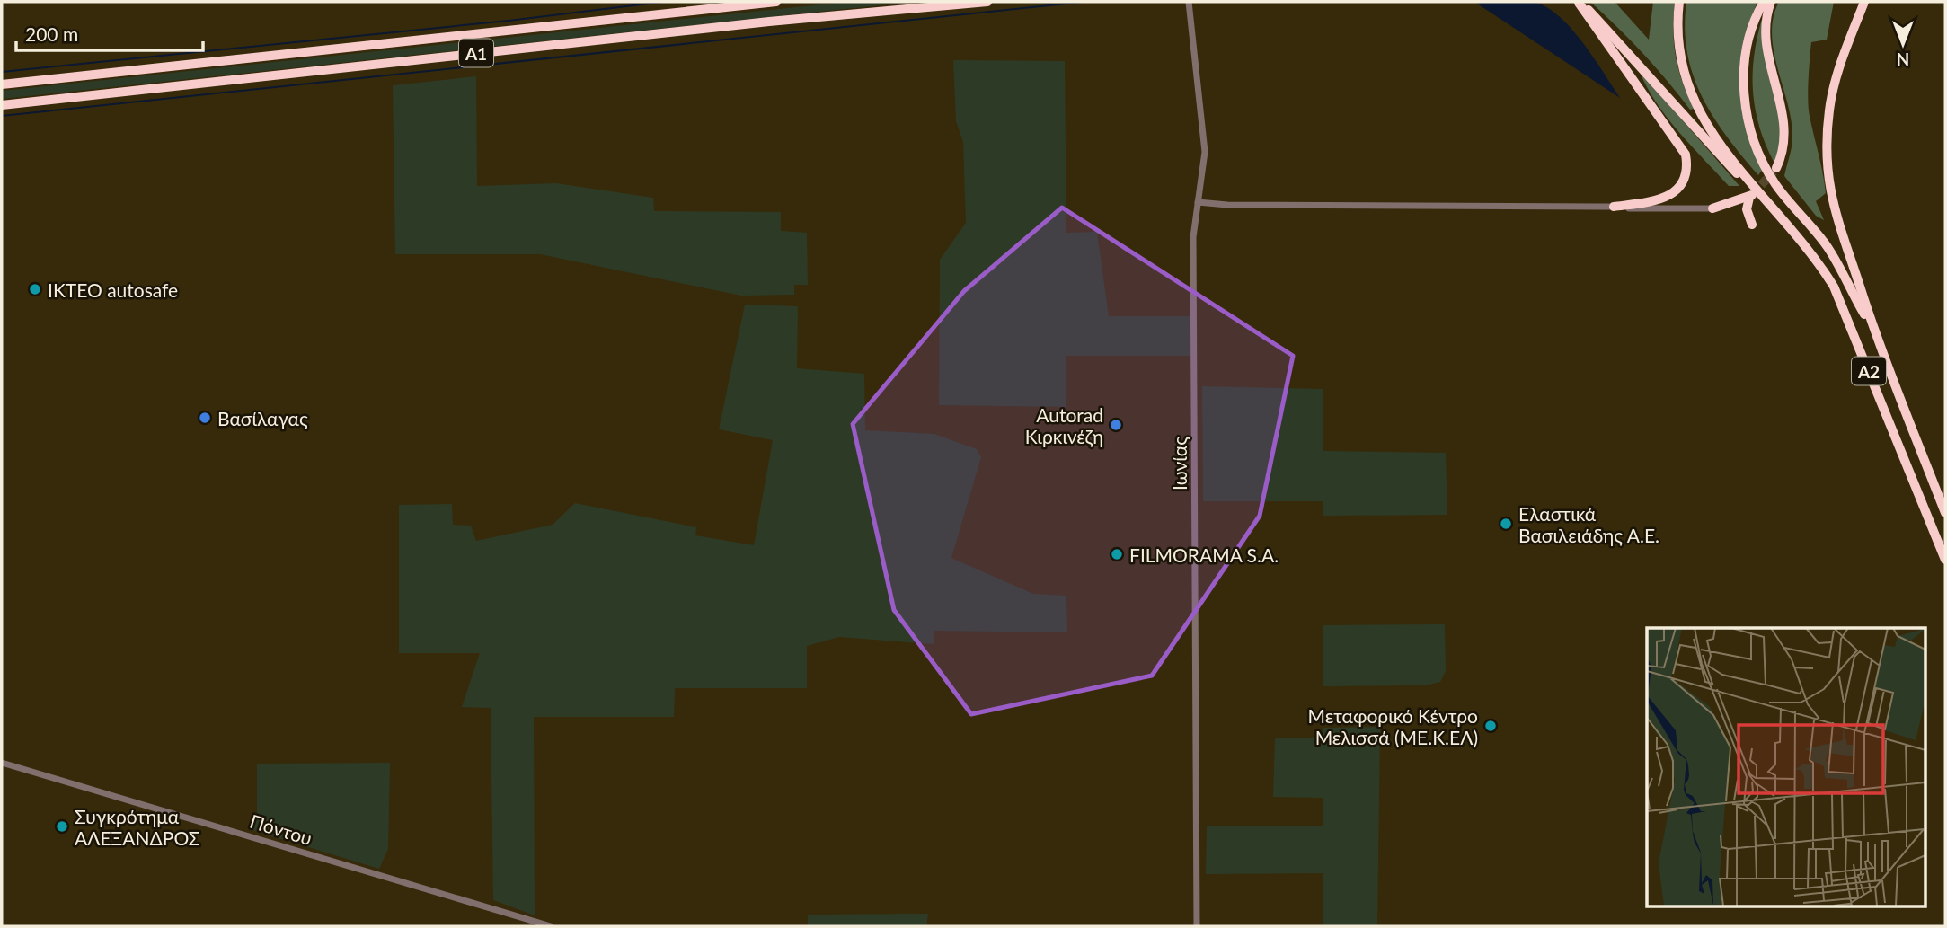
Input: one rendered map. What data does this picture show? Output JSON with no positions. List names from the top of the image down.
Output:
{
  "streets": {
    "highway": ["Α1", "Α2"],
    "street": ["Ιωνίας", "Πόντου"]
  },
  "places": [
    "ΙΚΤΕΟ autosafe",
    "Βασίλαγας",
    "Autorad Κιρκινέζη",
    "Ελαστικά Βασιλειάδης Α.Ε.",
    "FILMORAMA S.A.",
    "Μεταφορικό Κέντρο Μελισσά (ΜΕ.Κ.ΕΛ)",
    "Συγκρότημα ΑΛΕΞΑΝΔΡΟΣ"
  ],
  "scale_bar": "200 m",
  "north": "bottom"
}
